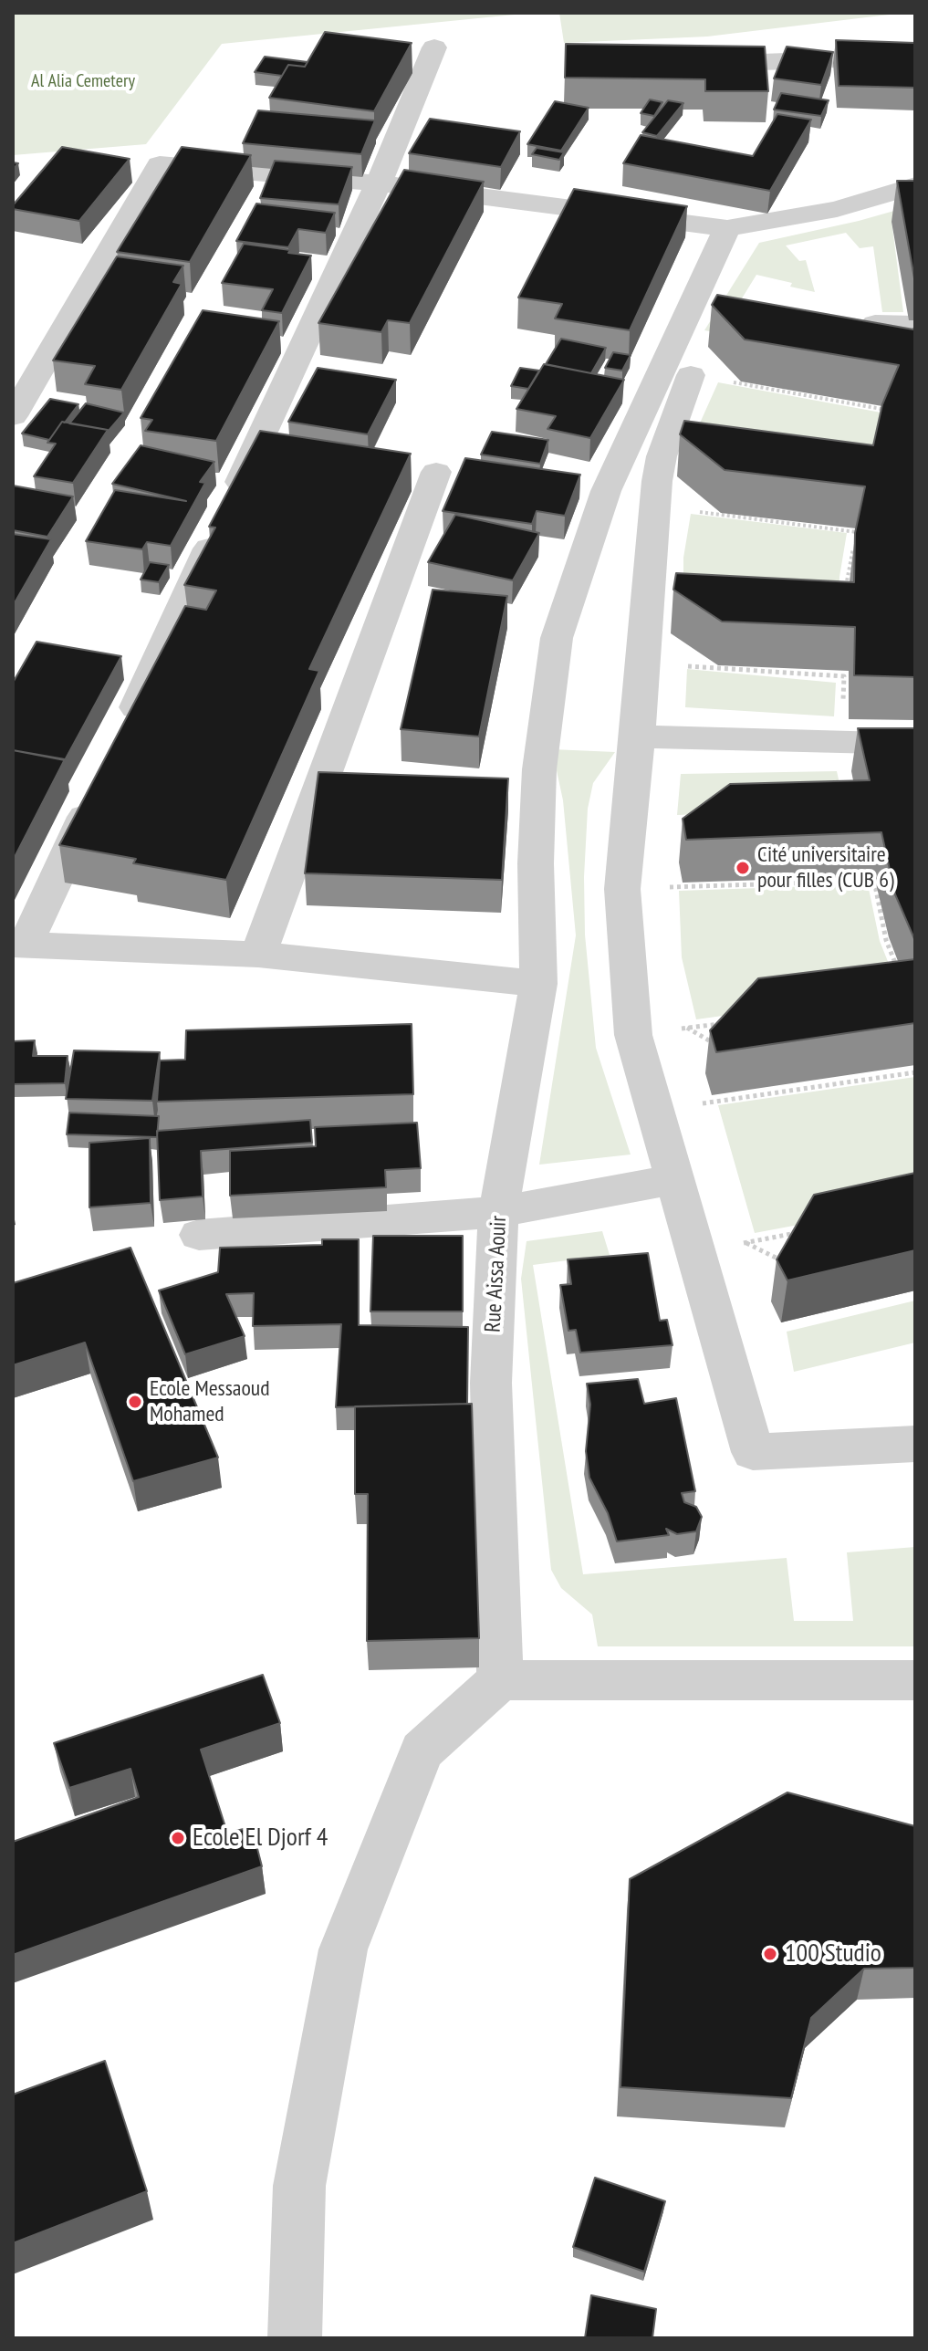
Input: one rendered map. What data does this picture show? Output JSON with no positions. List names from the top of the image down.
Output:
{
  "streets": {
    "street": ["Rue Aissa Aouir"]
  },
  "parks": ["Al Alia Cemetery"],
  "places": [
    "Cité universitaire pour filles (CUB 6)",
    "Ecole Messaoud Mohamed",
    "Ecole El Djorf 4",
    "100 Studio"
  ]
}
